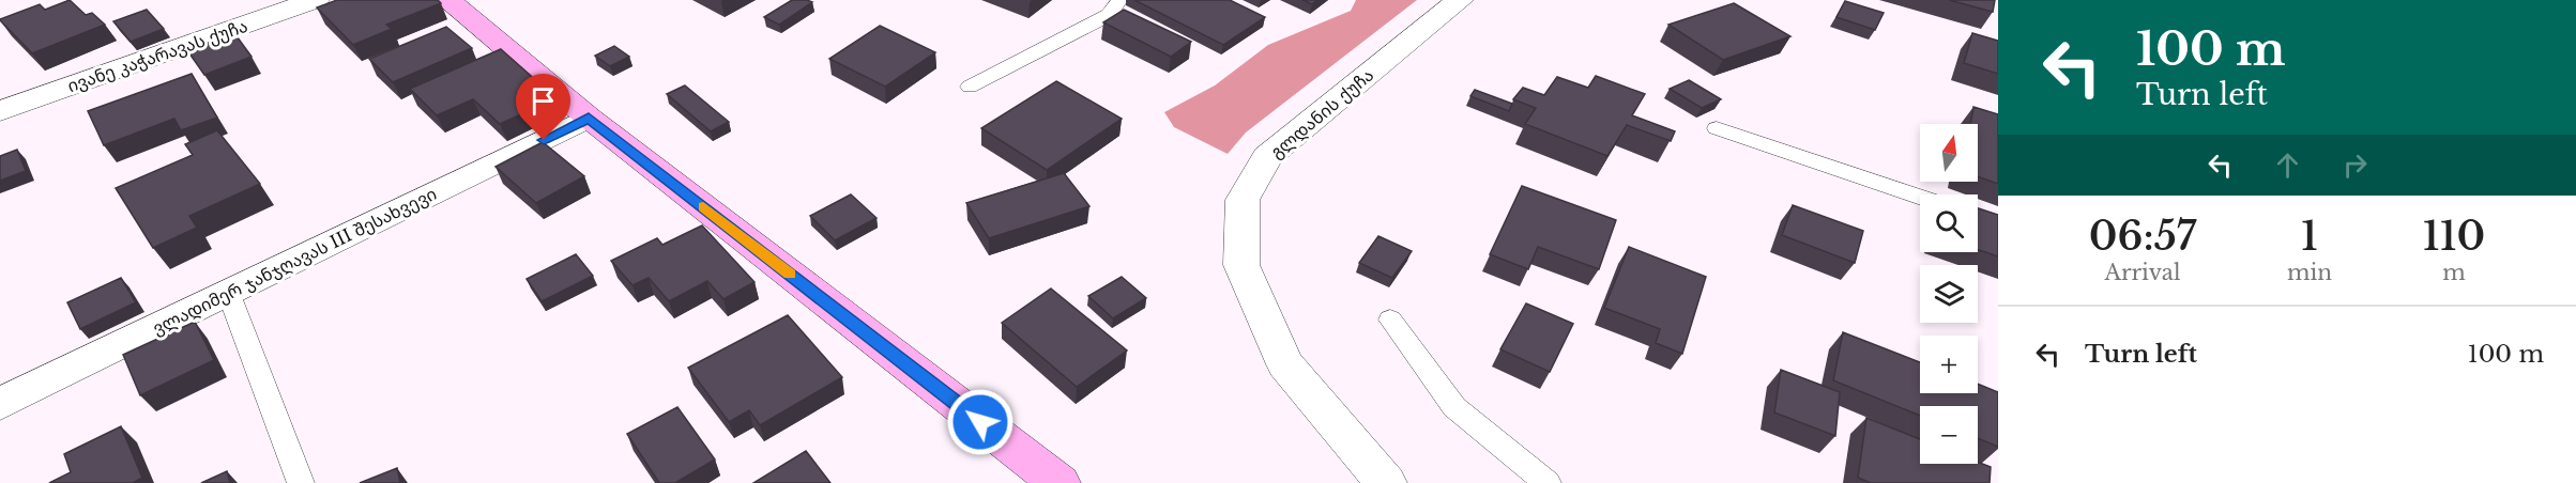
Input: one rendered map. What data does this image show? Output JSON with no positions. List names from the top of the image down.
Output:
{
  "streets": {
    "street": ["ივანე კაჭარავას ქუჩა", "გლდანის ქუჩა", "ვლადიმერ ჯანჯღავას III შესახვევი"]
  },
  "north": "top",
  "page": {
    "turn": ["100 m", "Turn left"],
    "map_buttons": ["+", "−"],
    "eta": [
      "06:57",
      "Arrival",
      "1",
      "min",
      "110",
      "m"
    ],
    "list": [
      {
        "name": "Turn left",
        "value": "100 m"
      }
    ]
  }
}
